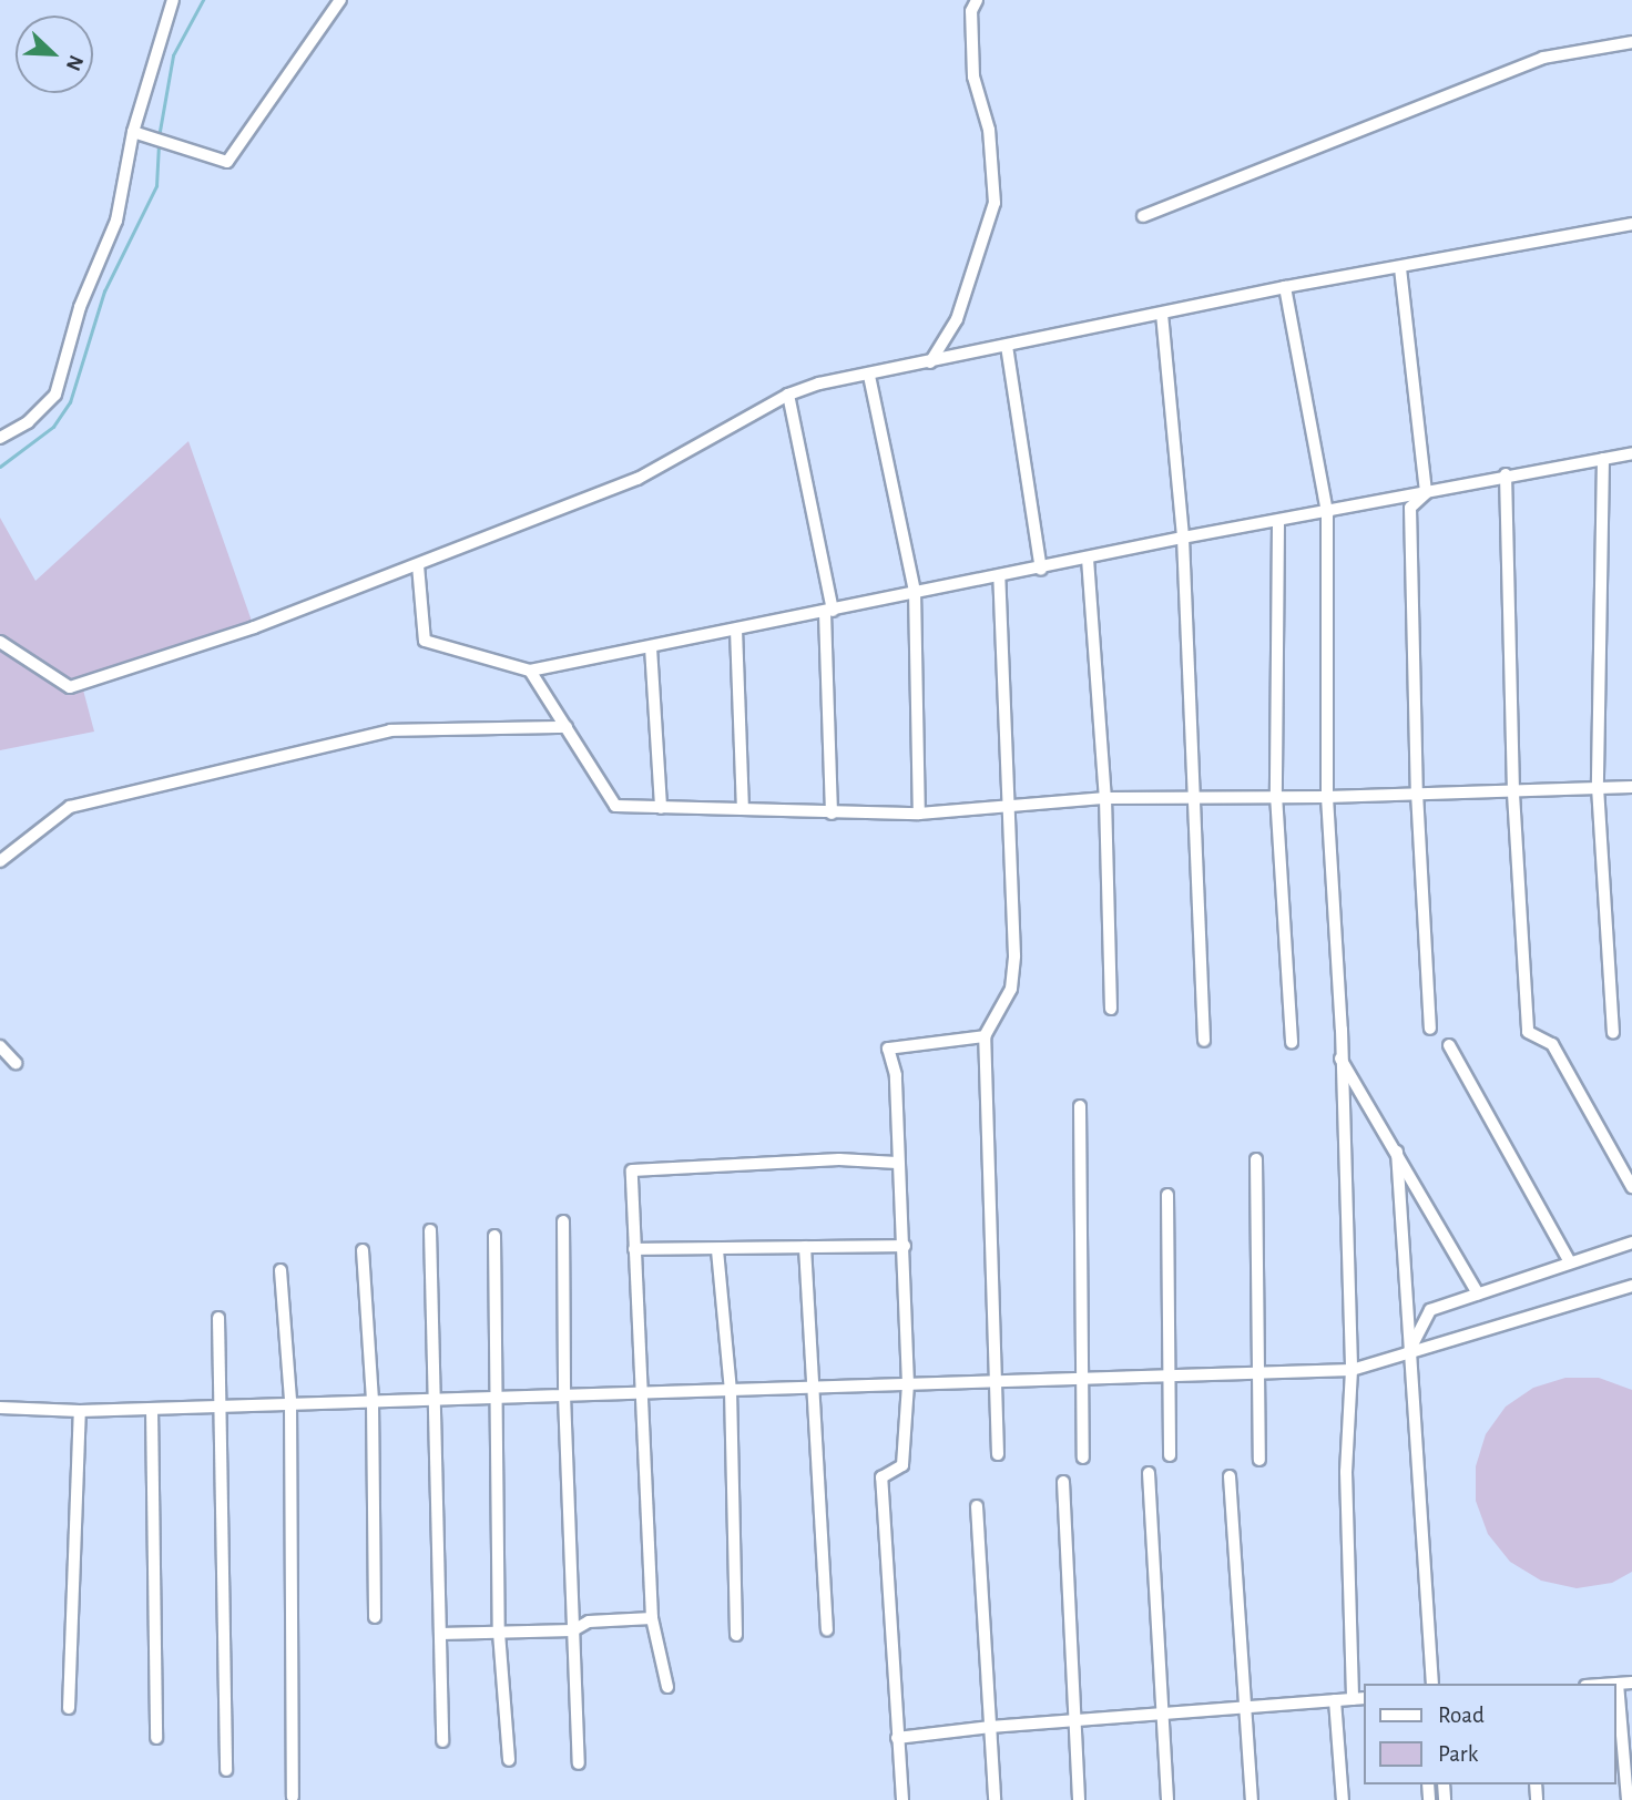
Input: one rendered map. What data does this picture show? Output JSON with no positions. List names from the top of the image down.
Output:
{
  "legend": ["Road", "Park"],
  "north": "bottom right"
}
